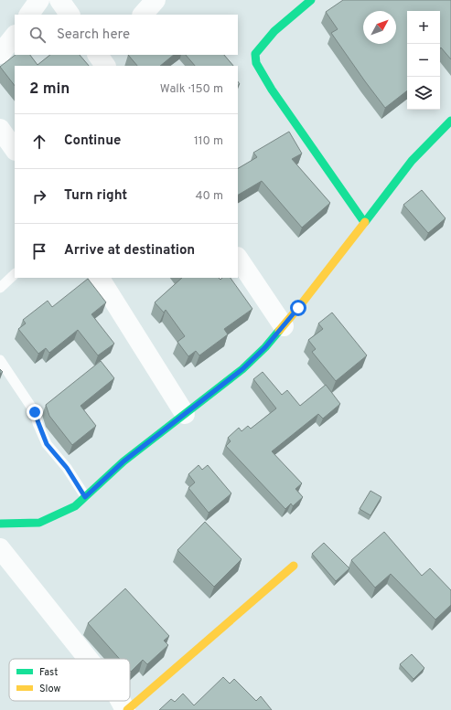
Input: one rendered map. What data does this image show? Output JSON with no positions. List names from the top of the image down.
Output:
{
  "legend": ["Fast", "Slow"],
  "north": "top right",
  "page": {
    "map_buttons": ["+", "−"],
    "search": "Search here",
    "heading": ["2 min", "Walk · 150 m"],
    "list": [
      ["Continue", "110 m"],
      ["Turn right", "40 m"],
      "Arrive at destination"
    ]
  }
}
